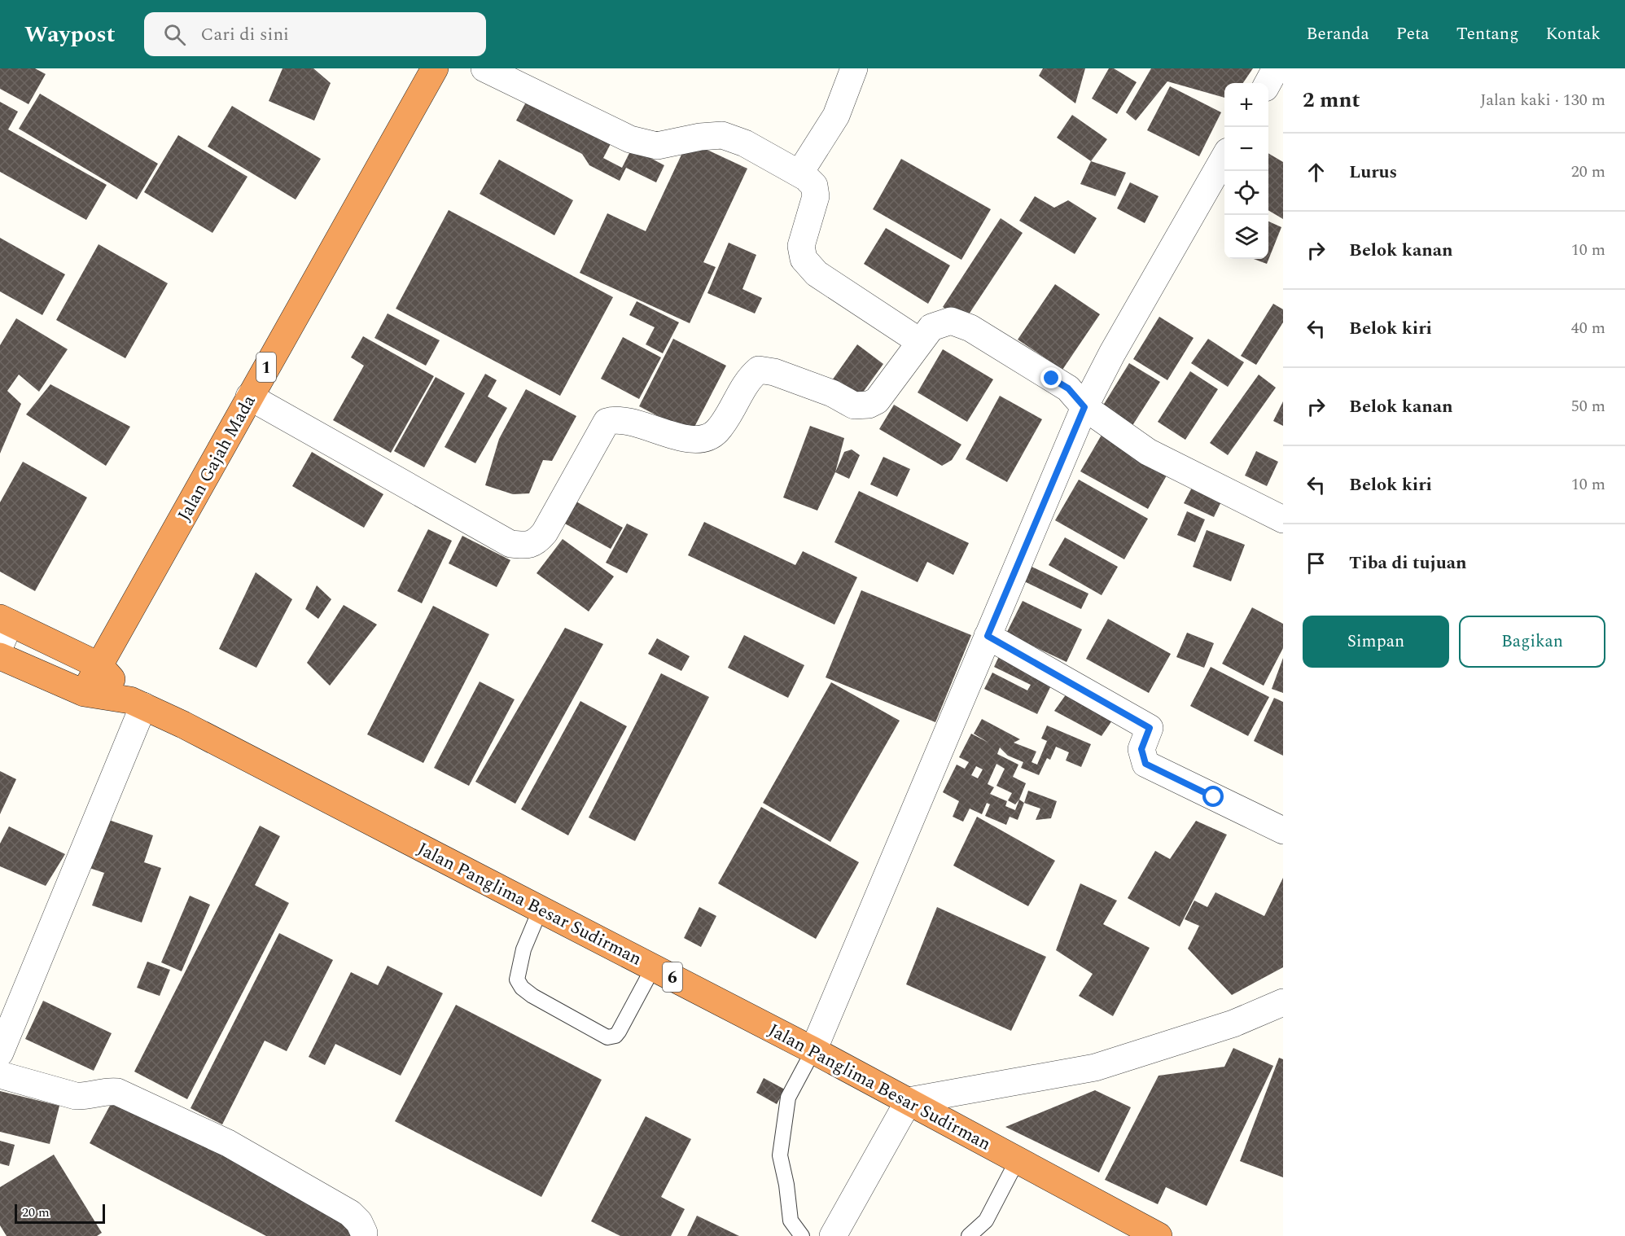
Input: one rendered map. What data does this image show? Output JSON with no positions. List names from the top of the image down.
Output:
{
  "streets": {
    "highway": [
      "1",
      "Jalan Gajah Mada",
      "Jalan Panglima Besar Sudirman",
      "6"
    ]
  },
  "crossings": [
    ["Jalan Gajah Mada", "Jalan Panglima Besar Sudirman"]
  ],
  "scale_bar": "20 m",
  "page": {
    "header": "Waypost",
    "search": "Cari di sini",
    "nav": [
      "Beranda",
      "Peta",
      "Tentang",
      "Kontak"
    ],
    "heading": ["2 mnt", "Jalan kaki · 130 m"],
    "map_buttons": ["+", "−"],
    "list": [
      ["Lurus", "20 m"],
      ["Belok kanan", "10 m"],
      ["Belok kiri", "40 m"],
      ["Belok kanan", "50 m"],
      ["Belok kiri", "10 m"],
      "Tiba di tujuan"
    ],
    "buttons": ["Simpan", "Bagikan"],
    "scale": "20 m"
  }
}
